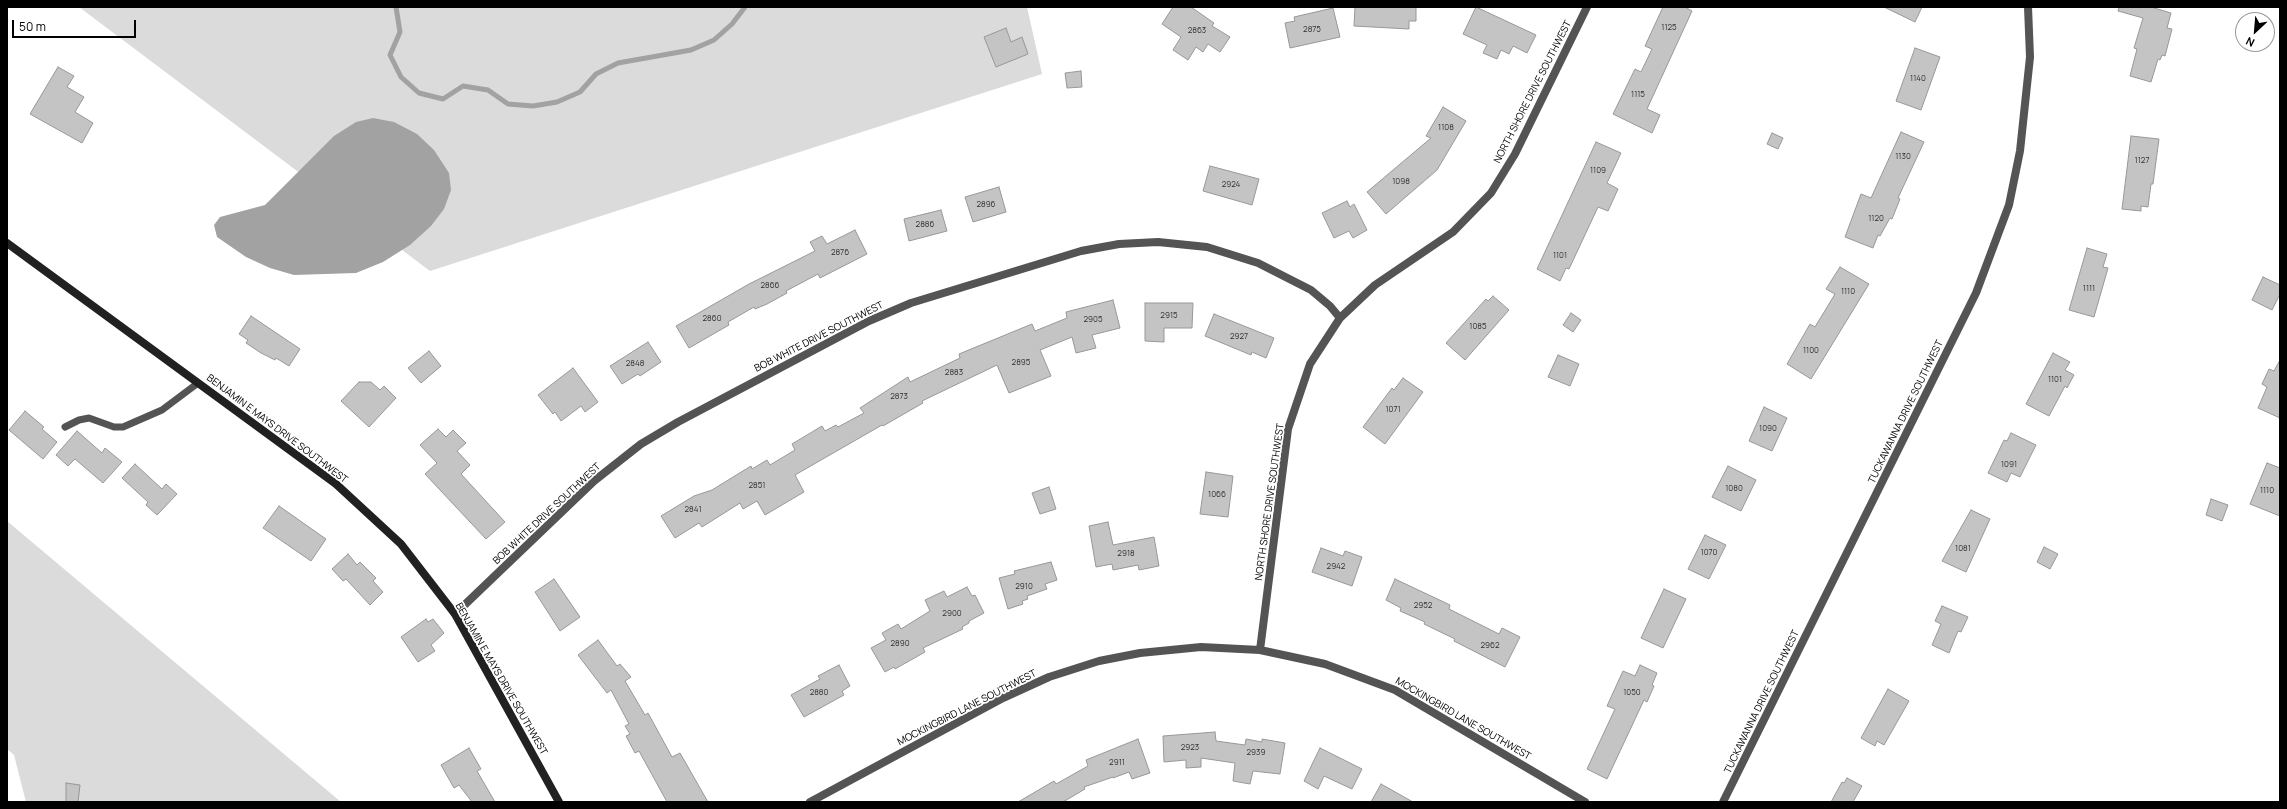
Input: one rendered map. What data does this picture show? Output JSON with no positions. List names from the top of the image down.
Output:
{
  "streets": {
    "street": [
      "NORTH SHORE DRIVE SOUTHWEST",
      "BOB WHITE DRIVE SOUTHWEST",
      "TUCKAWANNA DRIVE SOUTHWEST",
      "BENJAMIN E MAYS DRIVE SOUTHWEST",
      "MOCKINGBIRD LANE SOUTHWEST"
    ]
  },
  "crossings": [
    ["NORTH SHORE DRIVE SOUTHWEST", "BOB WHITE DRIVE SOUTHWEST"],
    ["NORTH SHORE DRIVE SOUTHWEST", "MOCKINGBIRD LANE SOUTHWEST"],
    ["BOB WHITE DRIVE SOUTHWEST", "BENJAMIN E MAYS DRIVE SOUTHWEST"]
  ],
  "house_numbers": [
    "1125",
    "2875",
    "2863",
    "1140",
    "1115",
    "1108",
    "1130",
    "1127",
    "1109",
    "1098",
    "2924",
    "2896",
    "1120",
    "2886",
    "2876",
    "1101",
    "2866",
    "1111",
    "1110",
    "2915",
    "2860",
    "2905",
    "1085",
    "2927",
    "1100",
    "2895",
    "2848",
    "2883",
    "1101",
    "2873",
    "1071",
    "1090",
    "1091",
    "2851",
    "1080",
    "1110",
    "1066",
    "2841",
    "1081",
    "1070",
    "2918",
    "2942",
    "2910",
    "2952",
    "2900",
    "2890",
    "2962",
    "2880",
    "1050",
    "2923",
    "2939",
    "2911"
  ],
  "scale_bar": "50 m",
  "north": "bottom left"
}
